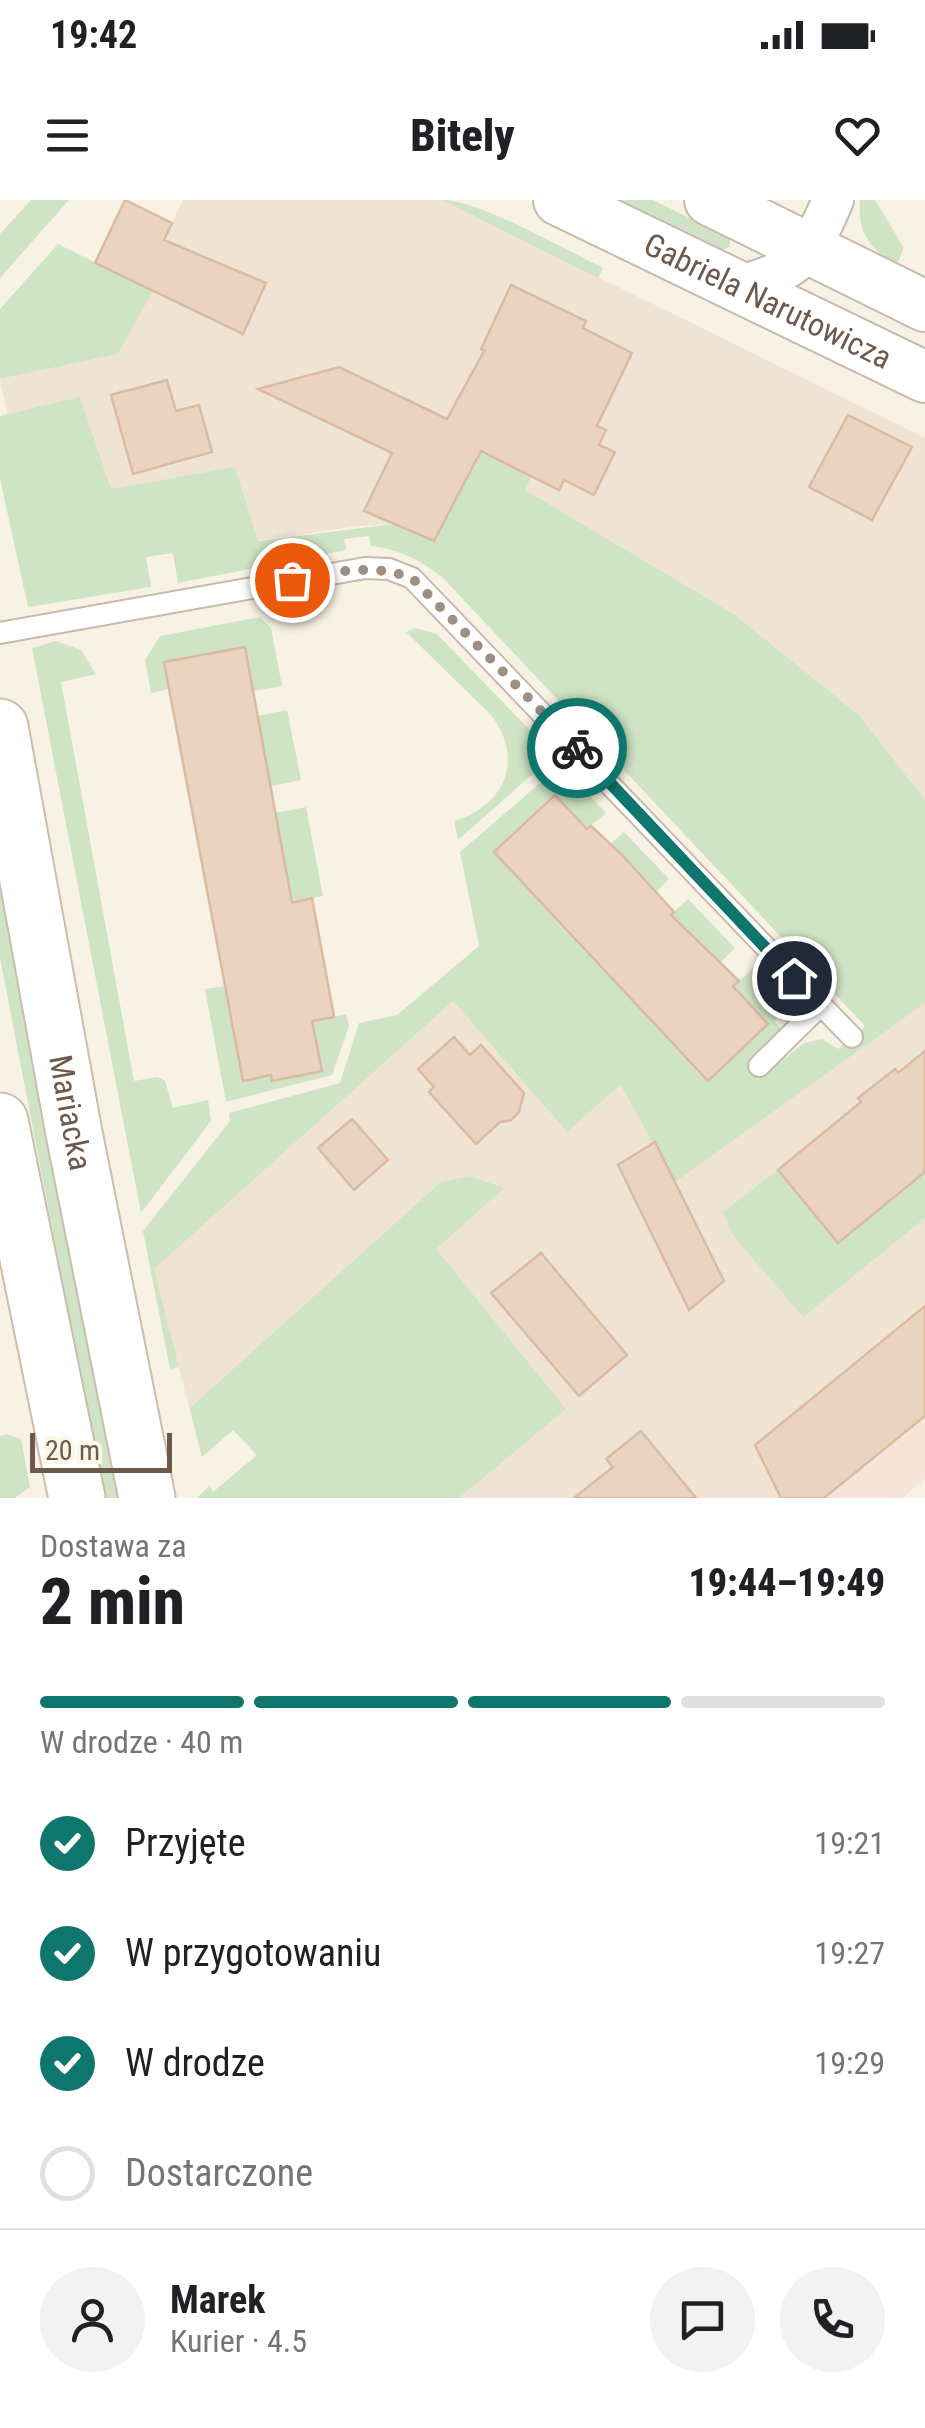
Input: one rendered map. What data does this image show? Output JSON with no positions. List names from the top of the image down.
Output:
{
  "streets": {
    "main road": ["Mariacka"],
    "street": ["Gabriela Narutowicza"]
  },
  "scale_bar": "20 m",
  "page": {
    "status": "19:42",
    "header": "Bitely",
    "scale": "20 m",
    "heading": ["2 min", "Dostawa za", "19:44–19:49"],
    "panel": ["Marek", "Kurier · 4.5"],
    "bar": "W drodze · 40 m",
    "list": [
      ["Przyjęte", "19:21"],
      ["W przygotowaniu", "19:27"],
      ["W drodze", "19:29"],
      "Dostarczone"
    ]
  }
}
